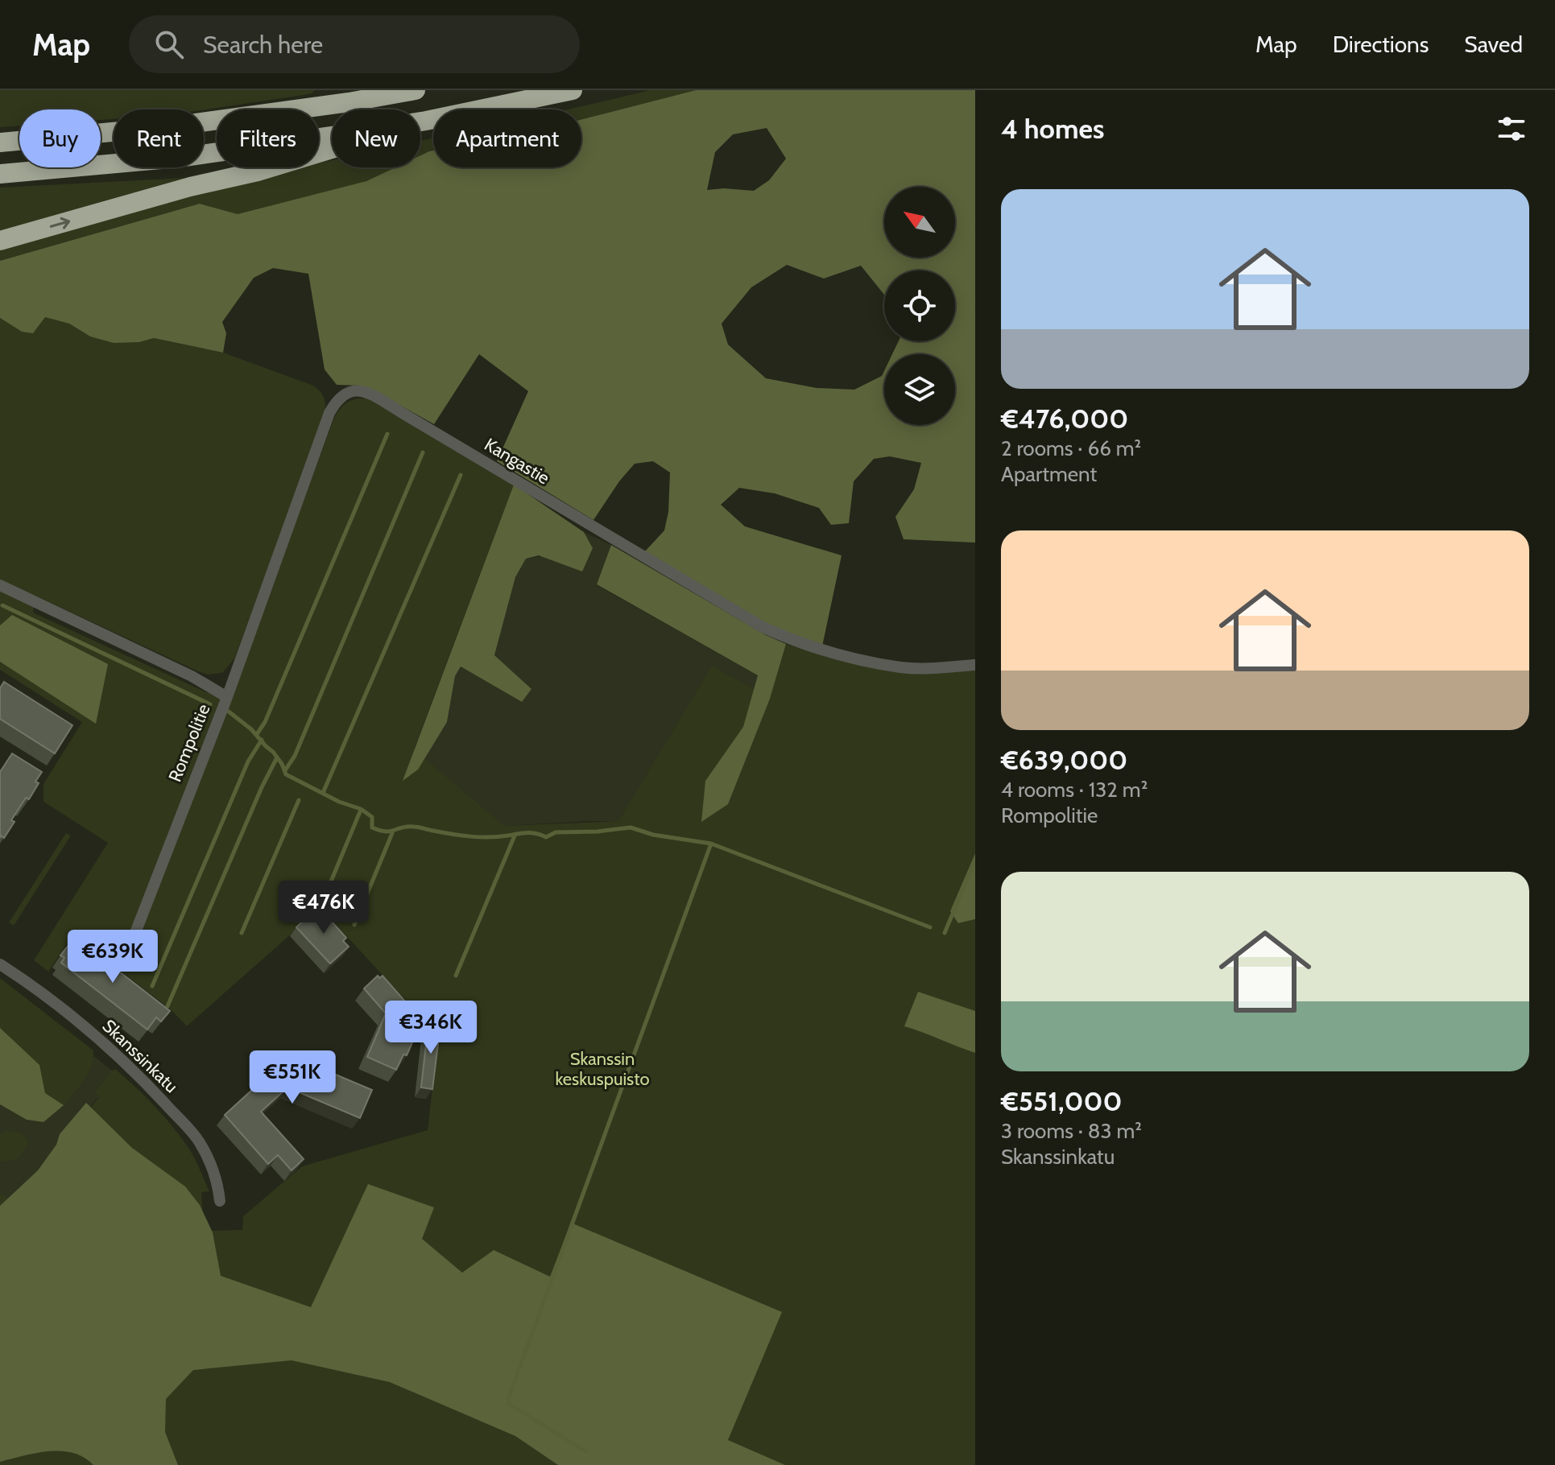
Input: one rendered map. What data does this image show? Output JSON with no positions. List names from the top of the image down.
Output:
{
  "streets": {
    "street": ["Kangastie", "Rompolitie", "Skanssinkatu"]
  },
  "crossings": [
    ["Kangastie", "Rompolitie"]
  ],
  "parks": ["Skanssin keskuspuisto"],
  "north": "top left",
  "page": {
    "header": "Map",
    "search": "Search here",
    "nav": ["Map", "Directions", "Saved"],
    "heading": "4 homes",
    "chip": [
      "Buy",
      "Rent",
      "Filters",
      "New",
      "Apartment"
    ],
    "list": [
      {
        "name": "€476,000",
        "note": "2 rooms · 66 m² · Apartment"
      },
      {
        "name": "€639,000",
        "note": "4 rooms · 132 m² · Rompolitie"
      },
      {
        "name": "€551,000",
        "note": "3 rooms · 83 m² · Skanssinkatu"
      }
    ],
    "price": [
      "€476K",
      "€639K",
      "€346K",
      "€551K"
    ]
  }
}
